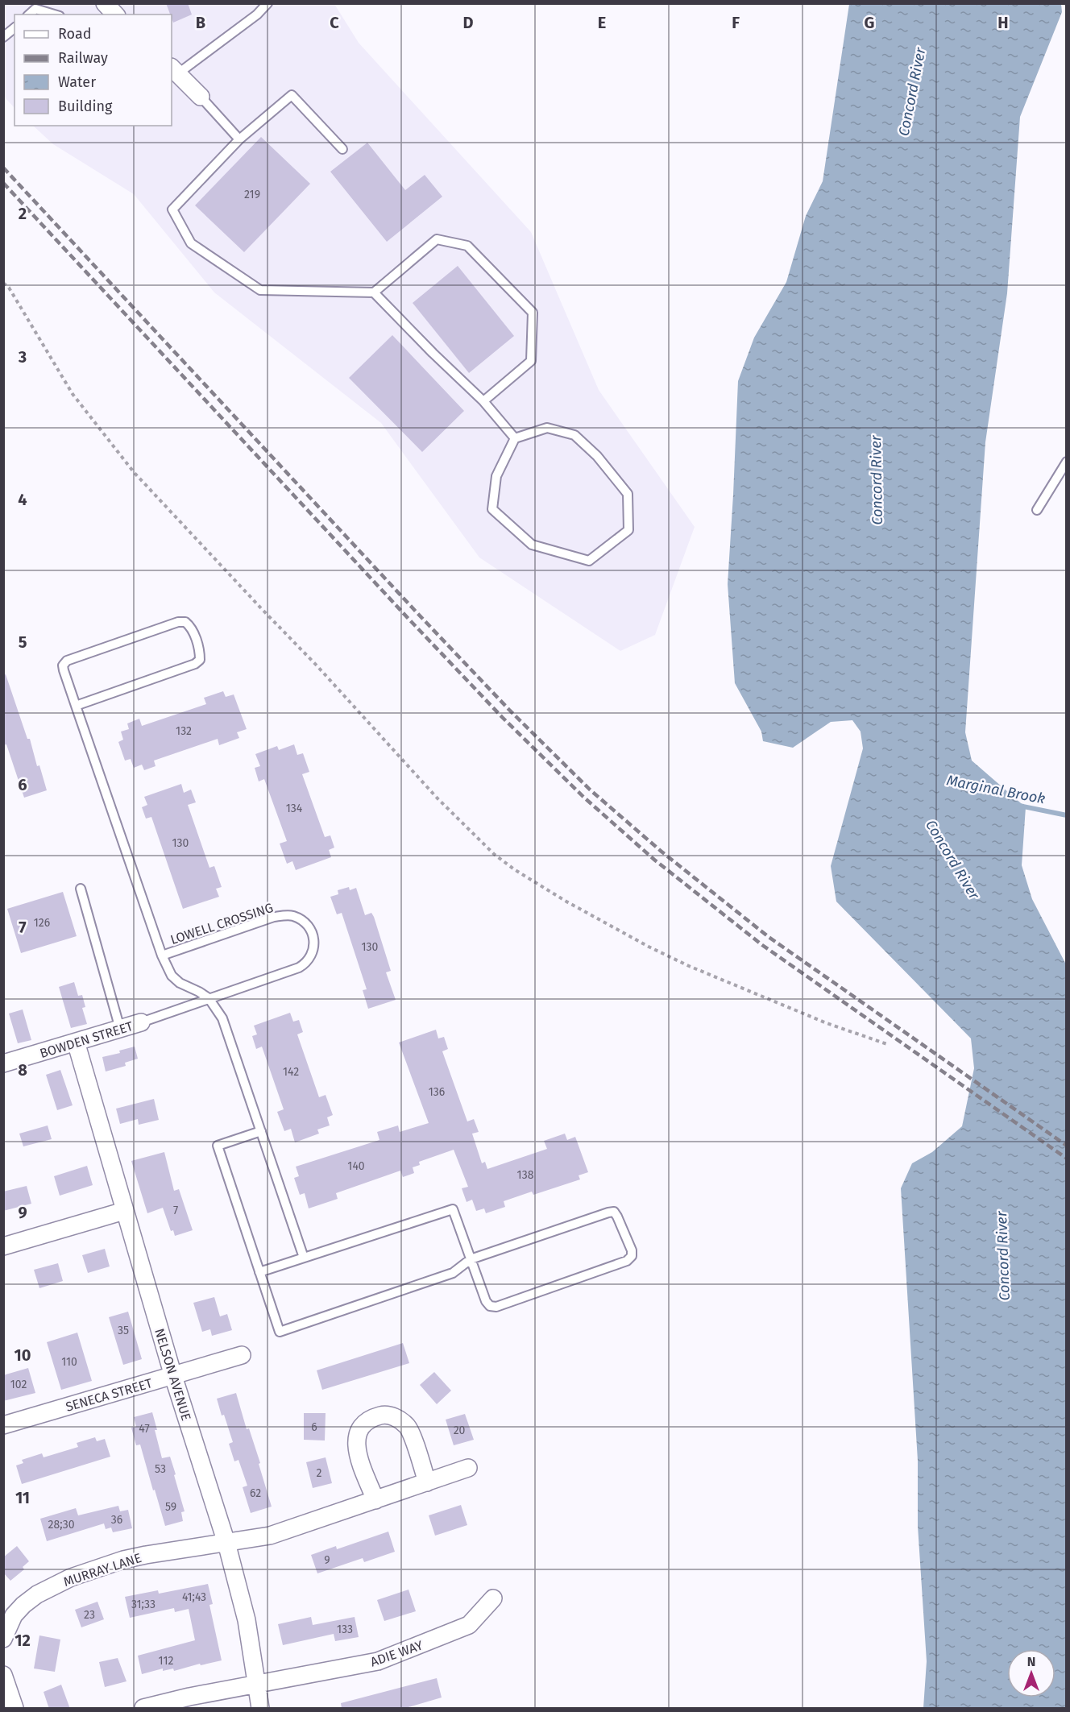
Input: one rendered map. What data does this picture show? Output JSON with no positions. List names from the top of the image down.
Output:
{
  "streets": {
    "street": [
      "BOWDEN STREET",
      "NELSON AVENUE",
      "SENECA STREET",
      "MURRAY LANE",
      "ADIE WAY"
    ],
    "lane": ["LOWELL CROSSING"]
  },
  "crossings": [
    ["BOWDEN STREET", "NELSON AVENUE"],
    ["NELSON AVENUE", "SENECA STREET"],
    ["NELSON AVENUE", "MURRAY LANE"],
    ["NELSON AVENUE", "ADIE WAY"]
  ],
  "water": ["Concord River", "Marginal Brook"],
  "house_numbers": [
    "219",
    "132",
    "134",
    "130",
    "126",
    "130",
    "142",
    "136",
    "140",
    "138",
    "7",
    "35",
    "110",
    "102",
    "6",
    "47",
    "20",
    "53",
    "2",
    "62",
    "59",
    "36",
    "28;30",
    "9",
    "41;43",
    "31;33",
    "23",
    "133",
    "112"
  ],
  "legend": [
    "Road",
    "Railway",
    "Water",
    "Building"
  ],
  "north": "top",
  "grid": {
    "columns": [
      "B",
      "C",
      "D",
      "E",
      "F",
      "G",
      "H"
    ],
    "rows": [
      "2",
      "3",
      "4",
      "5",
      "6",
      "7",
      "8",
      "9",
      "10",
      "11",
      "12"
    ]
  }
}
